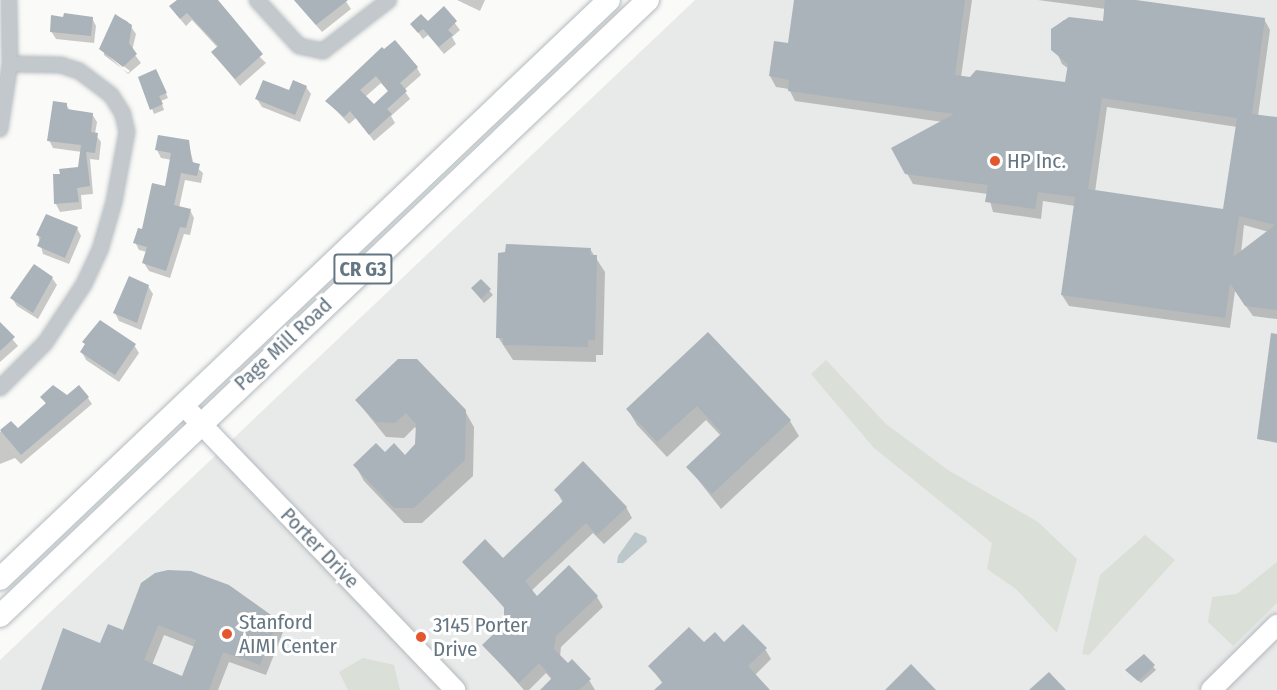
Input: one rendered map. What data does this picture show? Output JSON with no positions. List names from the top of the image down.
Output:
{
  "streets": {
    "main road": ["CR G3", "Page Mill Road"],
    "street": ["Porter Drive"]
  },
  "crossings": [
    ["Page Mill Road", "Porter Drive"]
  ],
  "places": ["HP Inc.", "Stanford AIMI Center", "3145 Porter Drive"]
}
